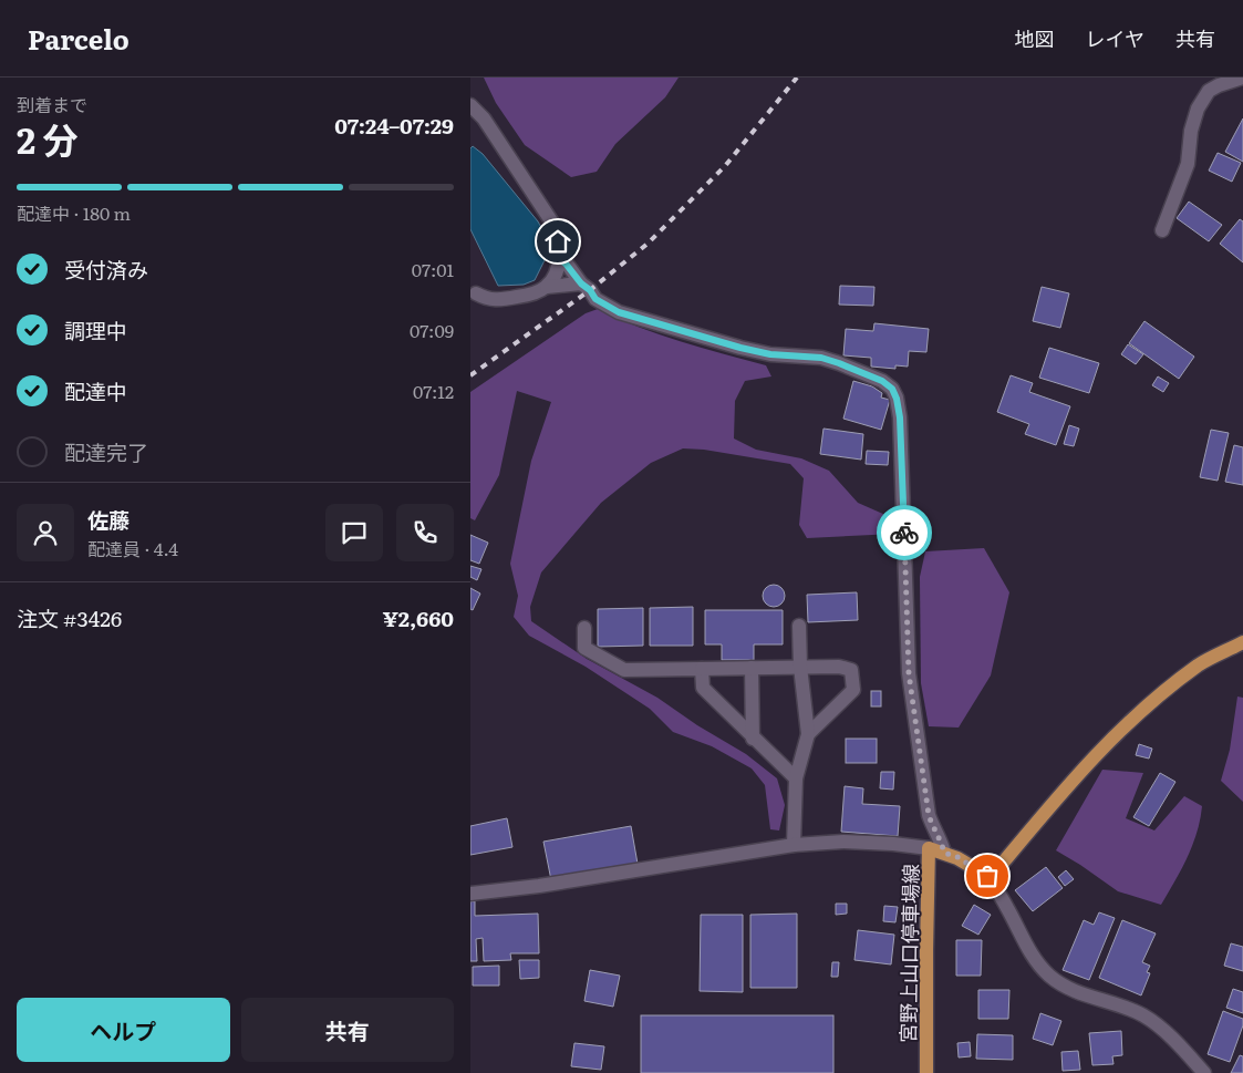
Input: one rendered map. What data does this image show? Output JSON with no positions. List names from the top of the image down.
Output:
{
  "streets": {
    "main road": ["宮野上山口停車場線"]
  },
  "page": {
    "header": "Parcelo",
    "nav": ["地図", "レイヤ", "共有"],
    "heading": ["2 分", "到着まで", "07:24–07:29"],
    "panel": [
      "佐藤",
      "配達員 · 4.4",
      "注文 #3426",
      "¥2,660"
    ],
    "bar": "配達中 · 180 m",
    "list": [
      ["受付済み", "07:01"],
      ["調理中", "07:09"],
      ["配達中", "07:12"],
      "配達完了"
    ],
    "buttons": ["ヘルプ", "共有"]
  }
}
